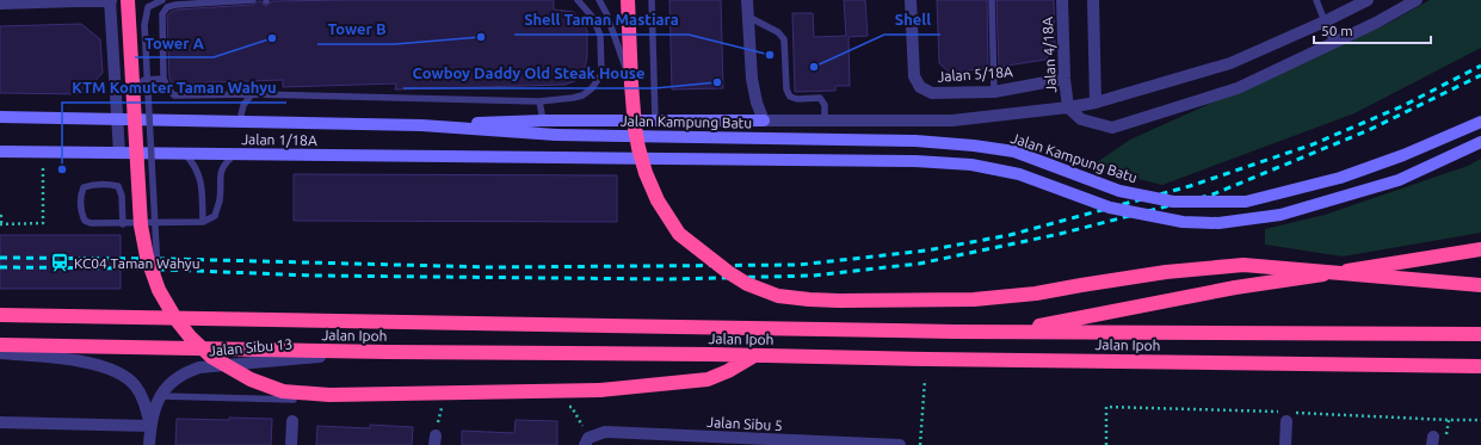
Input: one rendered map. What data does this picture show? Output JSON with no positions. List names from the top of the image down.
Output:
{
  "streets": {
    "highway": ["Jalan Ipoh"],
    "street": [
      "Jalan 4/18A",
      "Jalan 5/18A",
      "Jalan Kampung Batu",
      "Jalan 1/18A",
      "Jalan Sibu 13",
      "Jalan Sibu 5"
    ]
  },
  "crossings": [
    ["Jalan 4/18A", "Jalan 5/18A"],
    ["Jalan Kampung Batu", "Jalan 1/18A"],
    ["Jalan Ipoh", "Jalan Sibu 13"]
  ],
  "places": {
    "other": [
      "Tower B",
      "Tower A",
      "Shell Taman Mastiara",
      "Shell",
      "Cowboy Daddy Old Steak House",
      "KTM Komuter Taman Wahyu"
    ],
    "station": ["KC04 Taman Wahyu"]
  },
  "scale_bar": "50 m"
}
